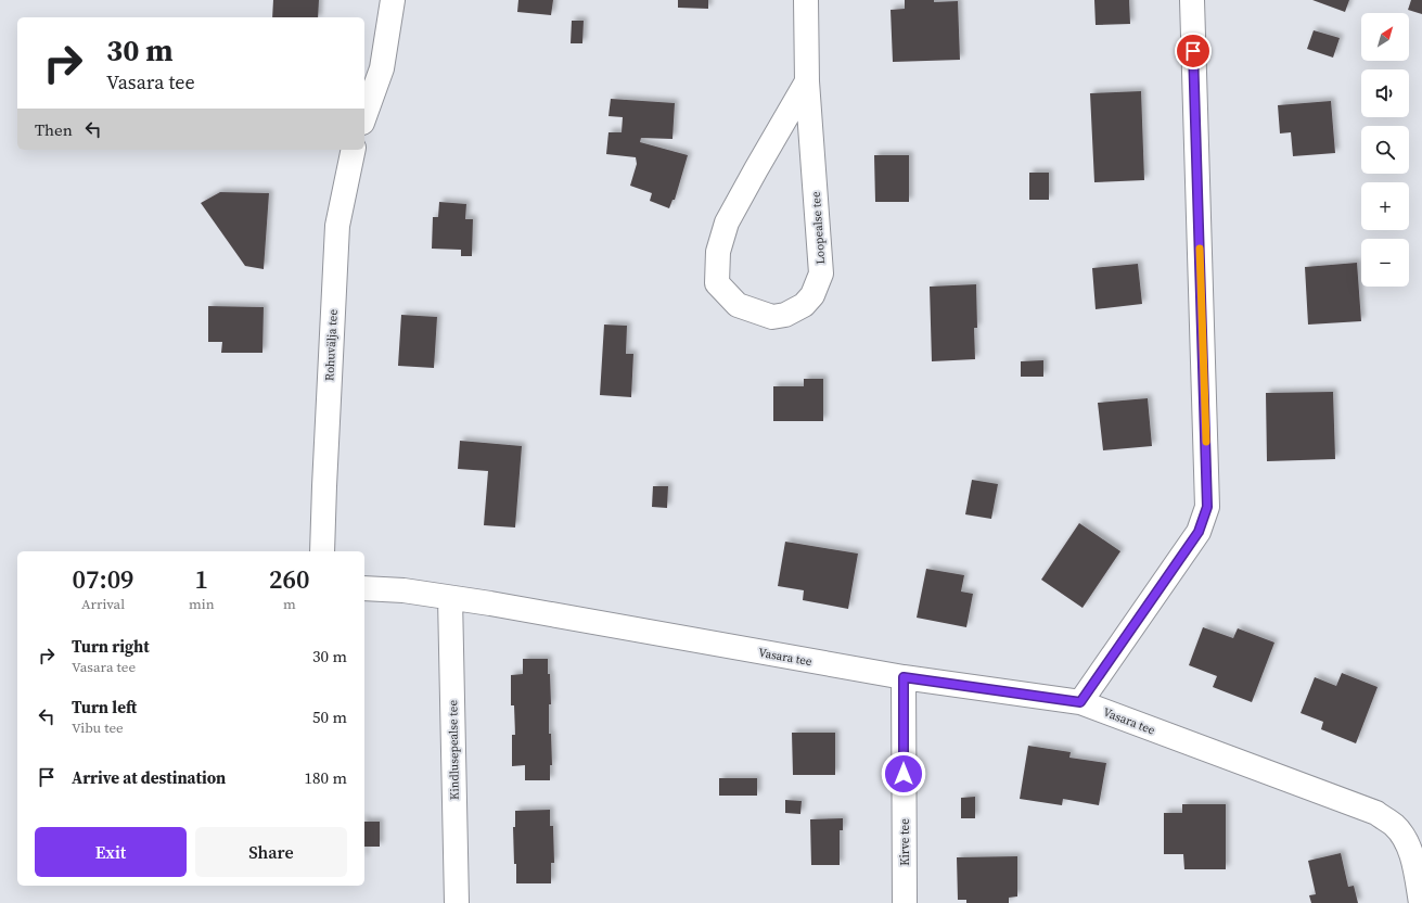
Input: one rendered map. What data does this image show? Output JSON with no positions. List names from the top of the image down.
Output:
{
  "streets": {
    "street": [
      "Loopealse tee",
      "Rohuvälja tee",
      "Vasara tee",
      "Kindlusepealse tee",
      "Kirve tee"
    ]
  },
  "crossings": [
    ["Vasara tee", "Kindlusepealse tee"],
    ["Vasara tee", "Kirve tee"]
  ],
  "north": "top right",
  "page": {
    "map_buttons": ["+", "−"],
    "turn": ["30 m", "Vasara tee"],
    "then": "Then",
    "eta": [
      "07:09",
      "Arrival",
      "1",
      "min",
      "260",
      "m"
    ],
    "list": [
      {
        "name": "Turn right",
        "note": "Vasara tee",
        "value": "30 m"
      },
      {
        "name": "Turn left",
        "note": "Vibu tee",
        "value": "50 m"
      },
      {
        "name": "Arrive at destination",
        "value": "180 m"
      }
    ],
    "buttons": ["Exit", "Share"]
  }
}
